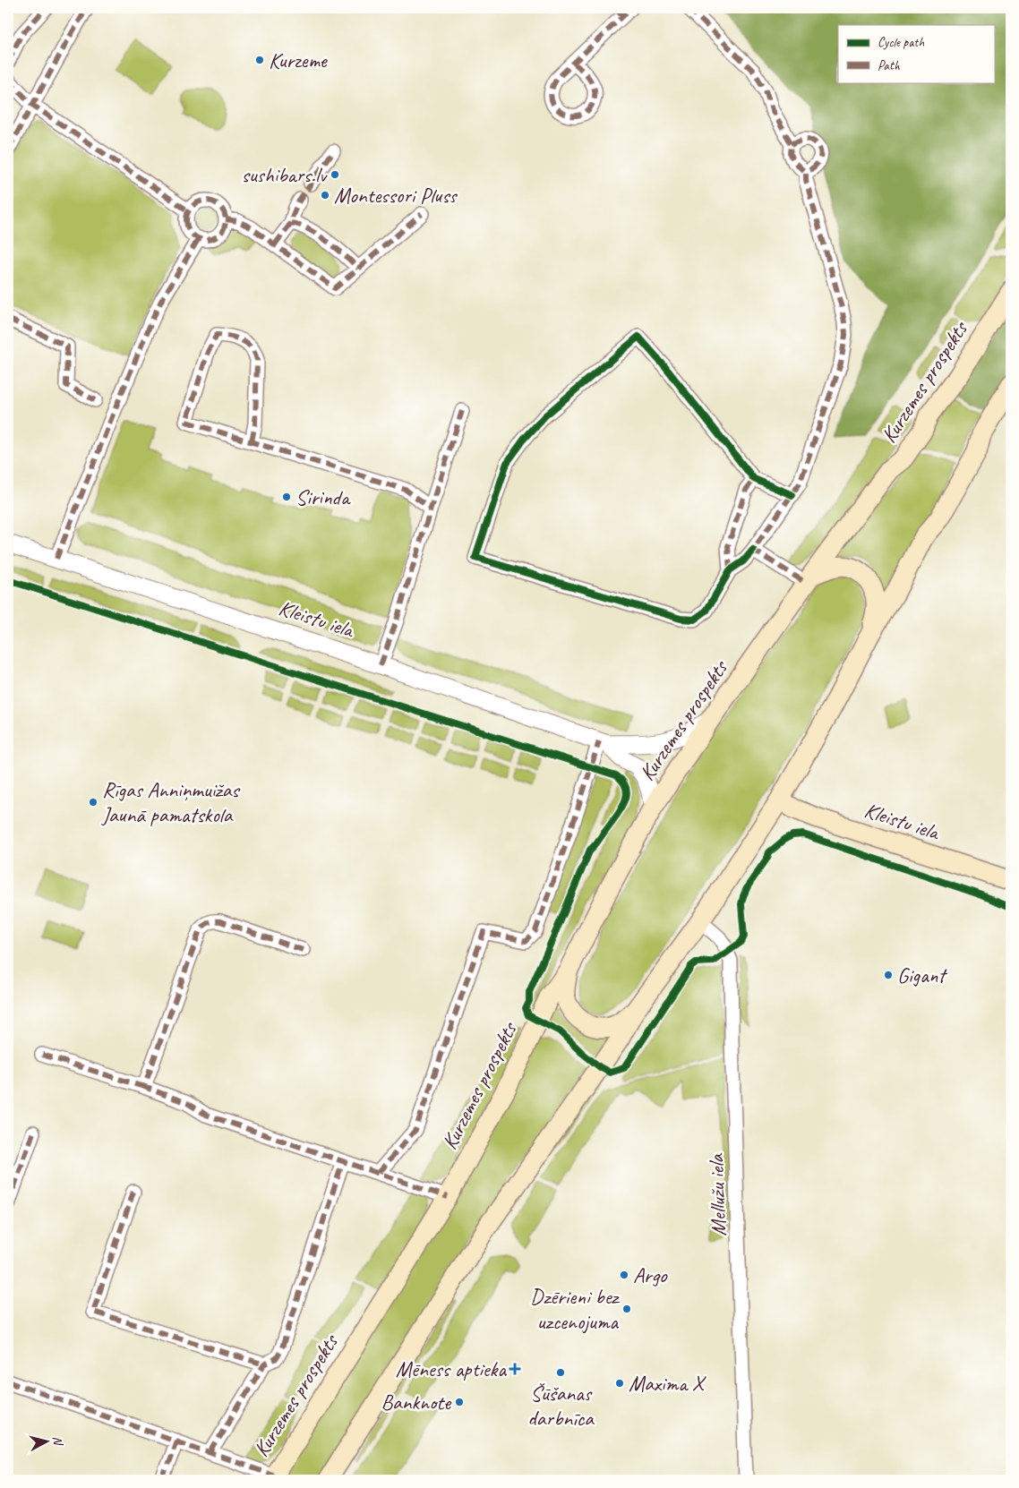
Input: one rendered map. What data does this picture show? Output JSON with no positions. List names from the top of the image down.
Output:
{
  "streets": {
    "main road": ["Kurzemes prospekts", "Kleistu iela"],
    "street": ["Mellužu iela"]
  },
  "crossings": [
    ["Kurzemes prospekts", "Kleistu iela"]
  ],
  "places": {
    "other": [
      "Kurzeme",
      "sushibars.lv",
      "Montessori Pluss",
      "Sirinda",
      "Rīgas Anniņmuižas Jaunā pamatskola",
      "Gigant",
      "Argo",
      "Dzērieni bez uzcenojuma",
      "Šūšanas darbnīca",
      "Maxima X",
      "Banknote"
    ],
    "health": ["Mēness aptieka"]
  },
  "legend": ["Cycle path", "Path"],
  "north": "right"
}
